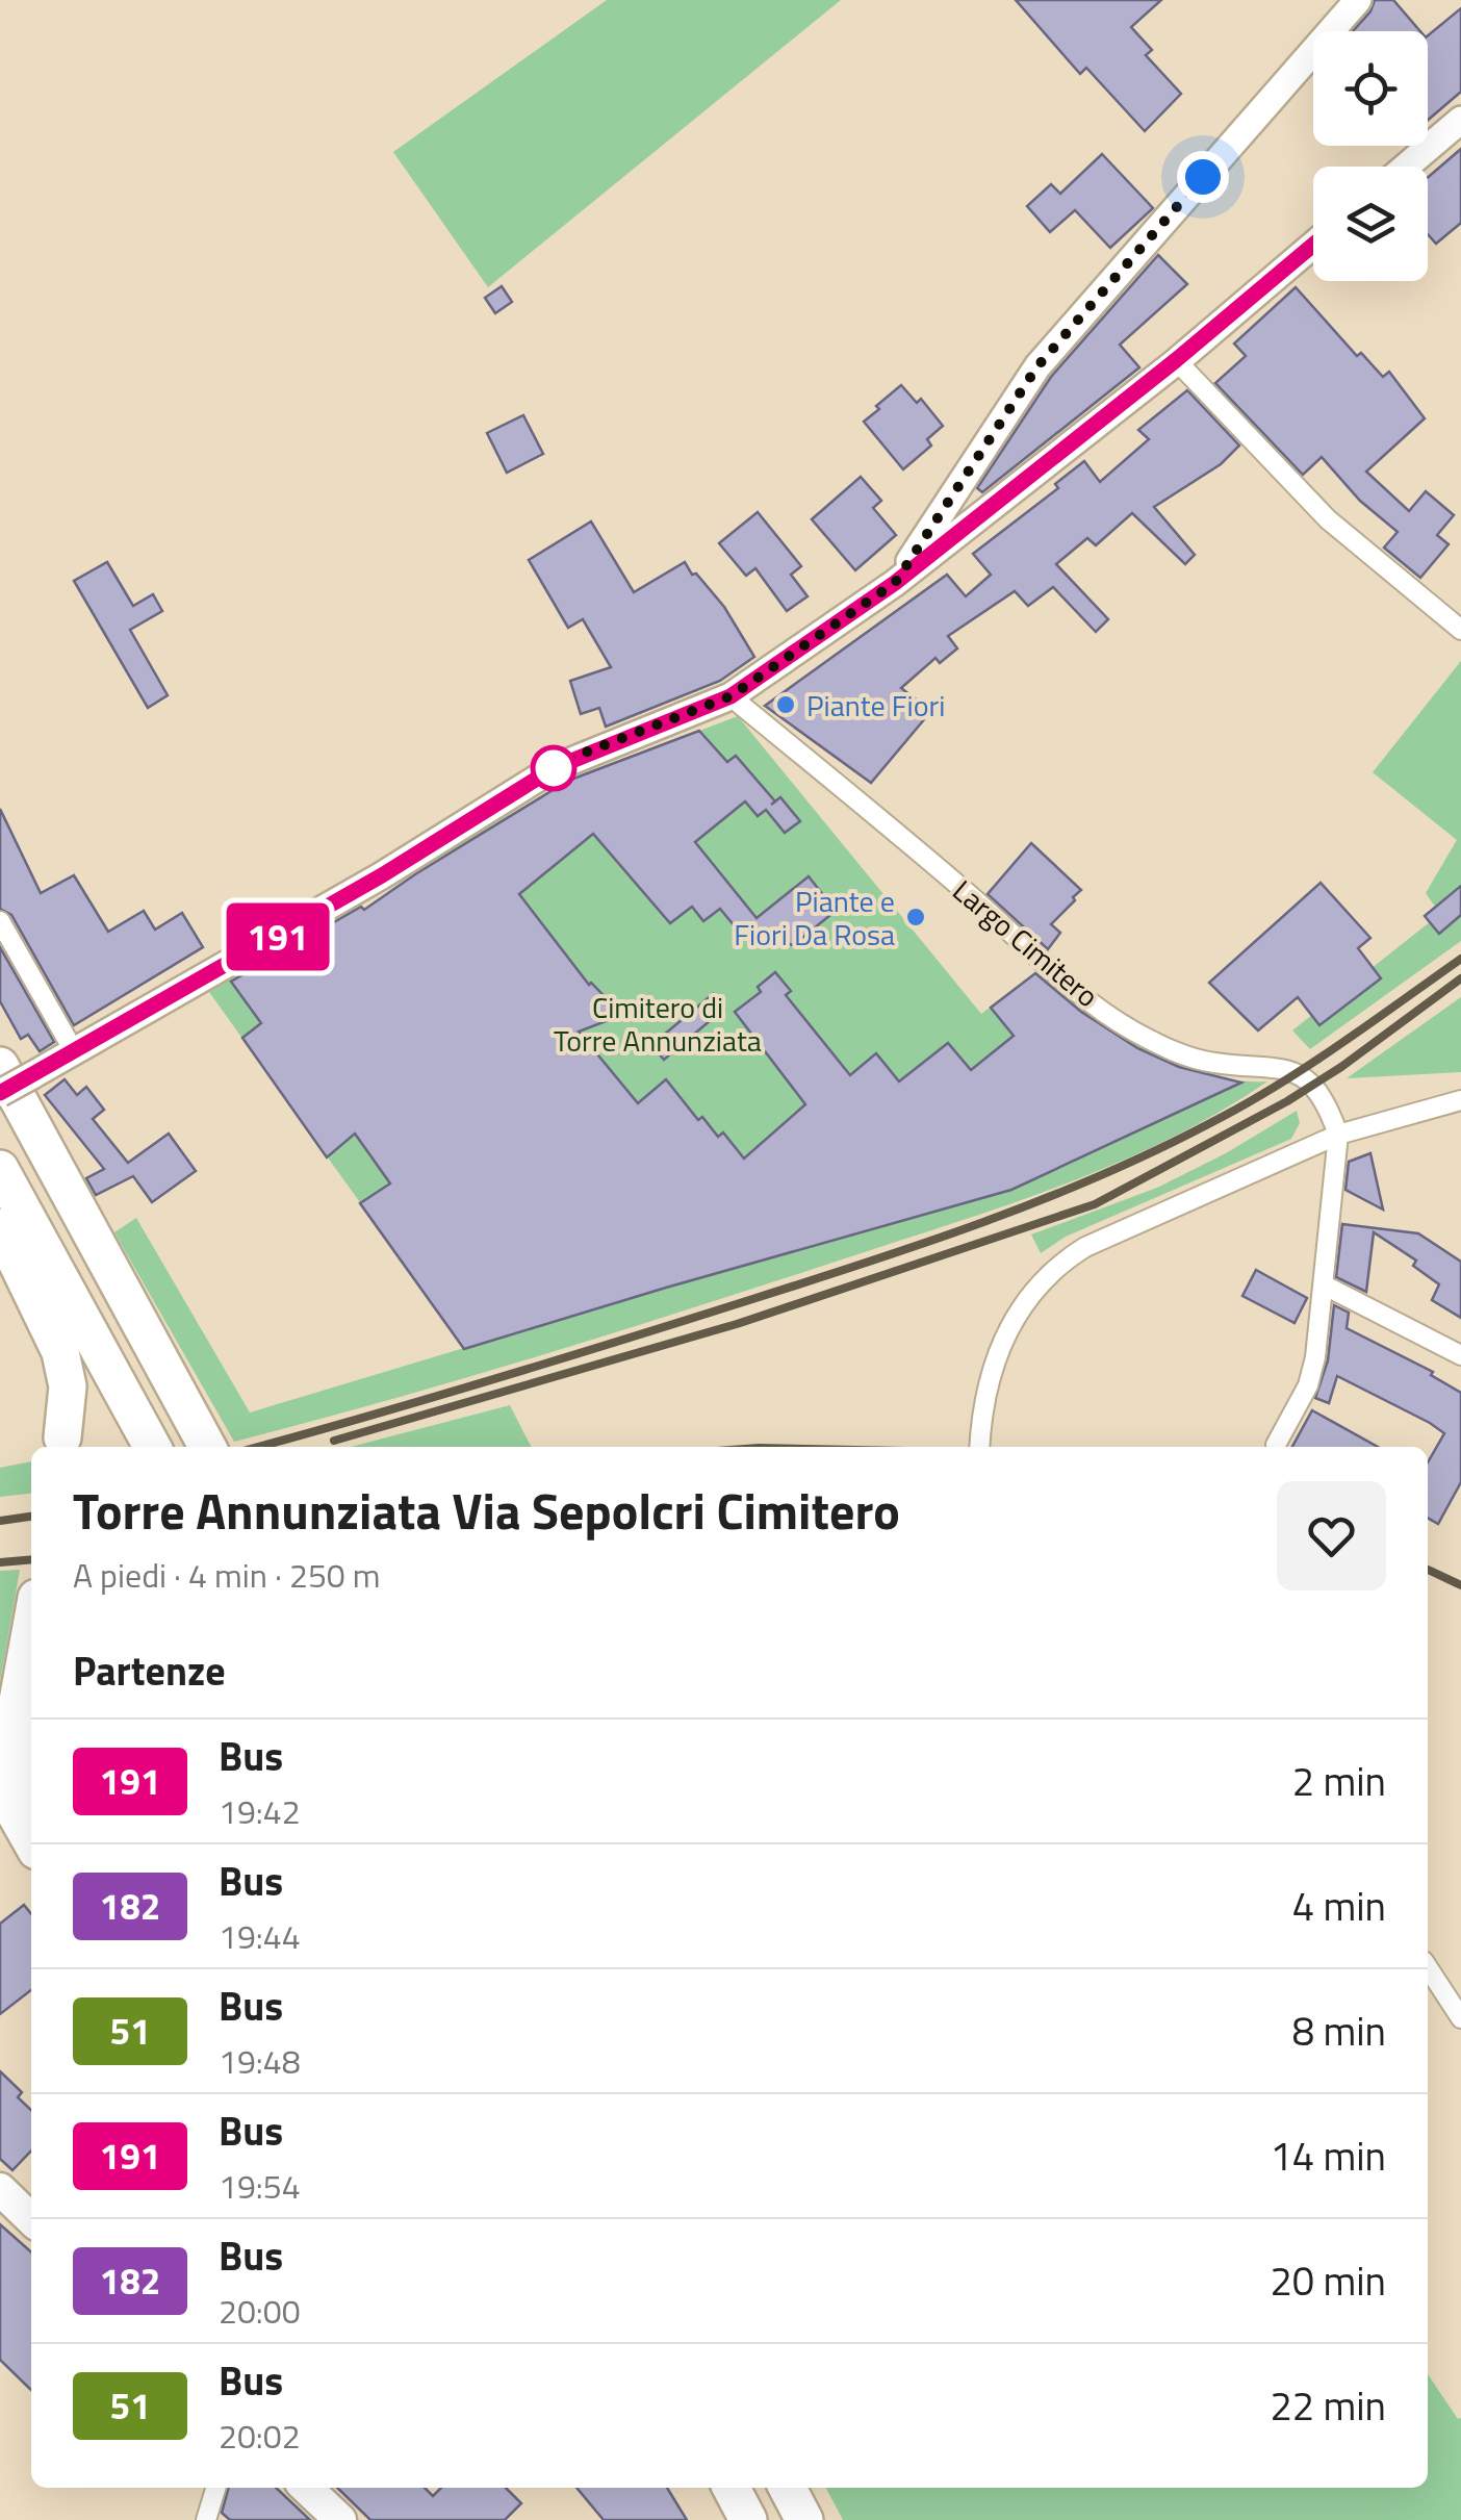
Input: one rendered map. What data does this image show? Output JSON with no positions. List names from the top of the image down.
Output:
{
  "streets": {
    "street": ["Largo Cimitero"]
  },
  "parks": ["Cimitero di Torre Annunziata"],
  "places": ["Piante Fiori", "Piante e Fiori Da Rosa"],
  "lines": ["bus line 191"],
  "page": {
    "on_map": "191",
    "heading": [
      ["Torre Annunziata Via Sepolcri Cimitero", "A piedi · 4 min · 250 m"],
      "Partenze"
    ],
    "list": [
      {
        "mark": "191",
        "name": "Bus",
        "note": "19:42",
        "value": "2 min"
      },
      {
        "mark": "182",
        "name": "Bus",
        "note": "19:44",
        "value": "4 min"
      },
      {
        "mark": "51",
        "name": "Bus",
        "note": "19:48",
        "value": "8 min"
      },
      {
        "mark": "191",
        "name": "Bus",
        "note": "19:54",
        "value": "14 min"
      },
      {
        "mark": "182",
        "name": "Bus",
        "note": "20:00",
        "value": "20 min"
      },
      {
        "mark": "51",
        "name": "Bus",
        "note": "20:02",
        "value": "22 min"
      }
    ]
  }
}
